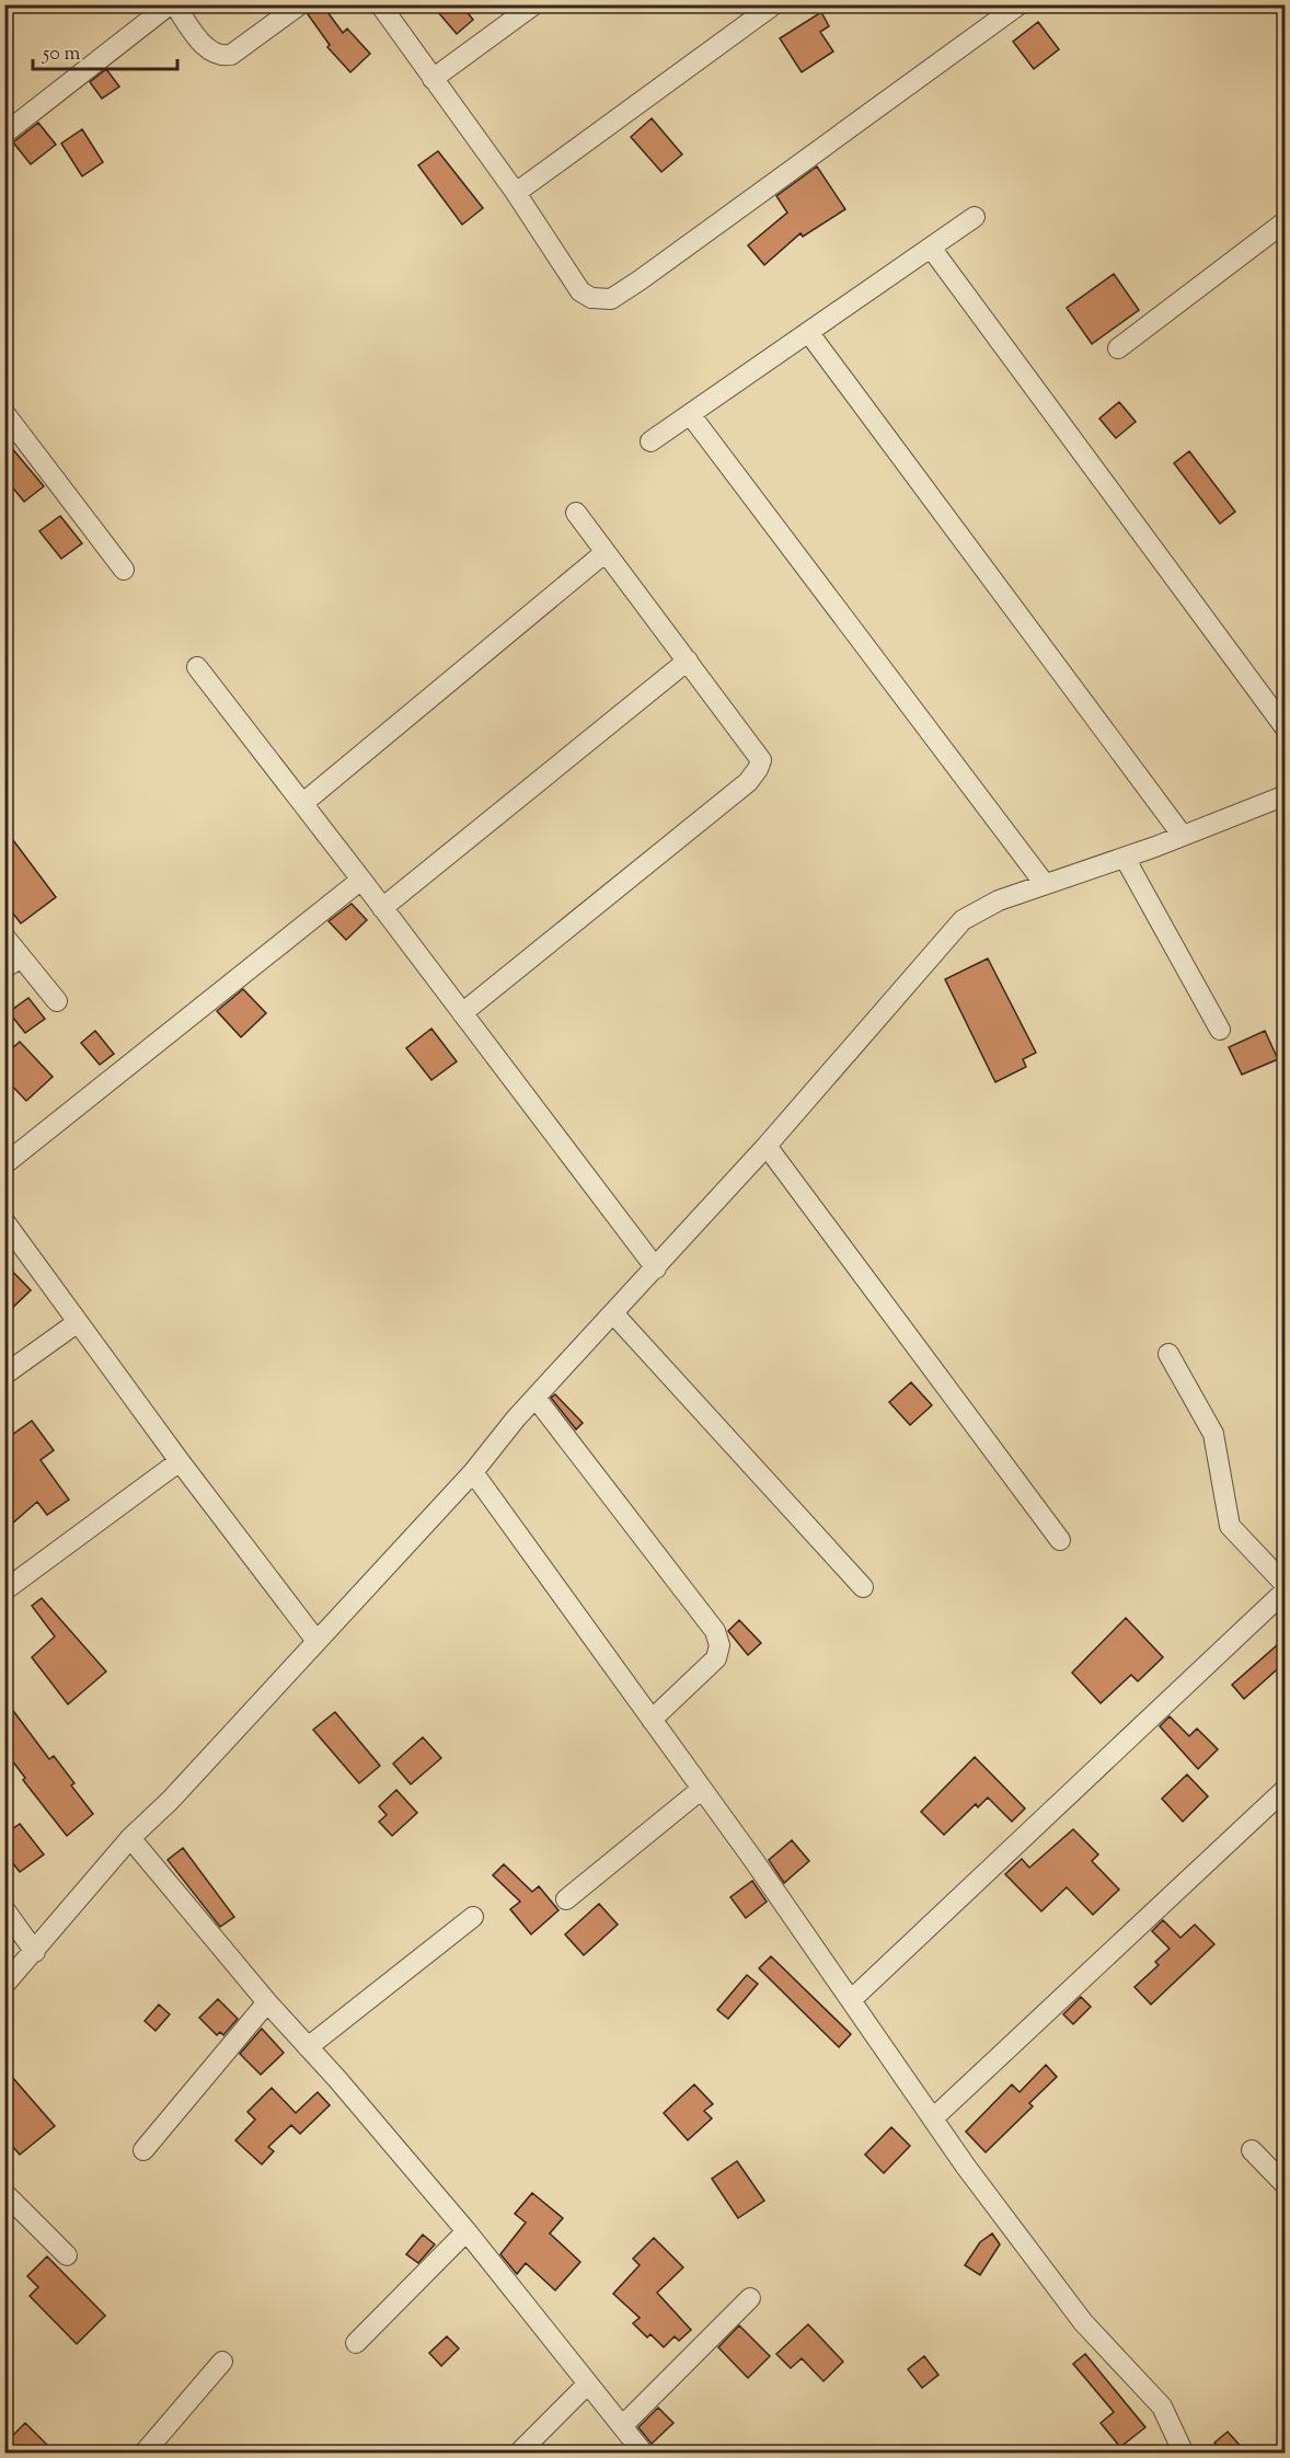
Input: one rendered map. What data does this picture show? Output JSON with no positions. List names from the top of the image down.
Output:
{
  "scale_bar": "50 m"
}
